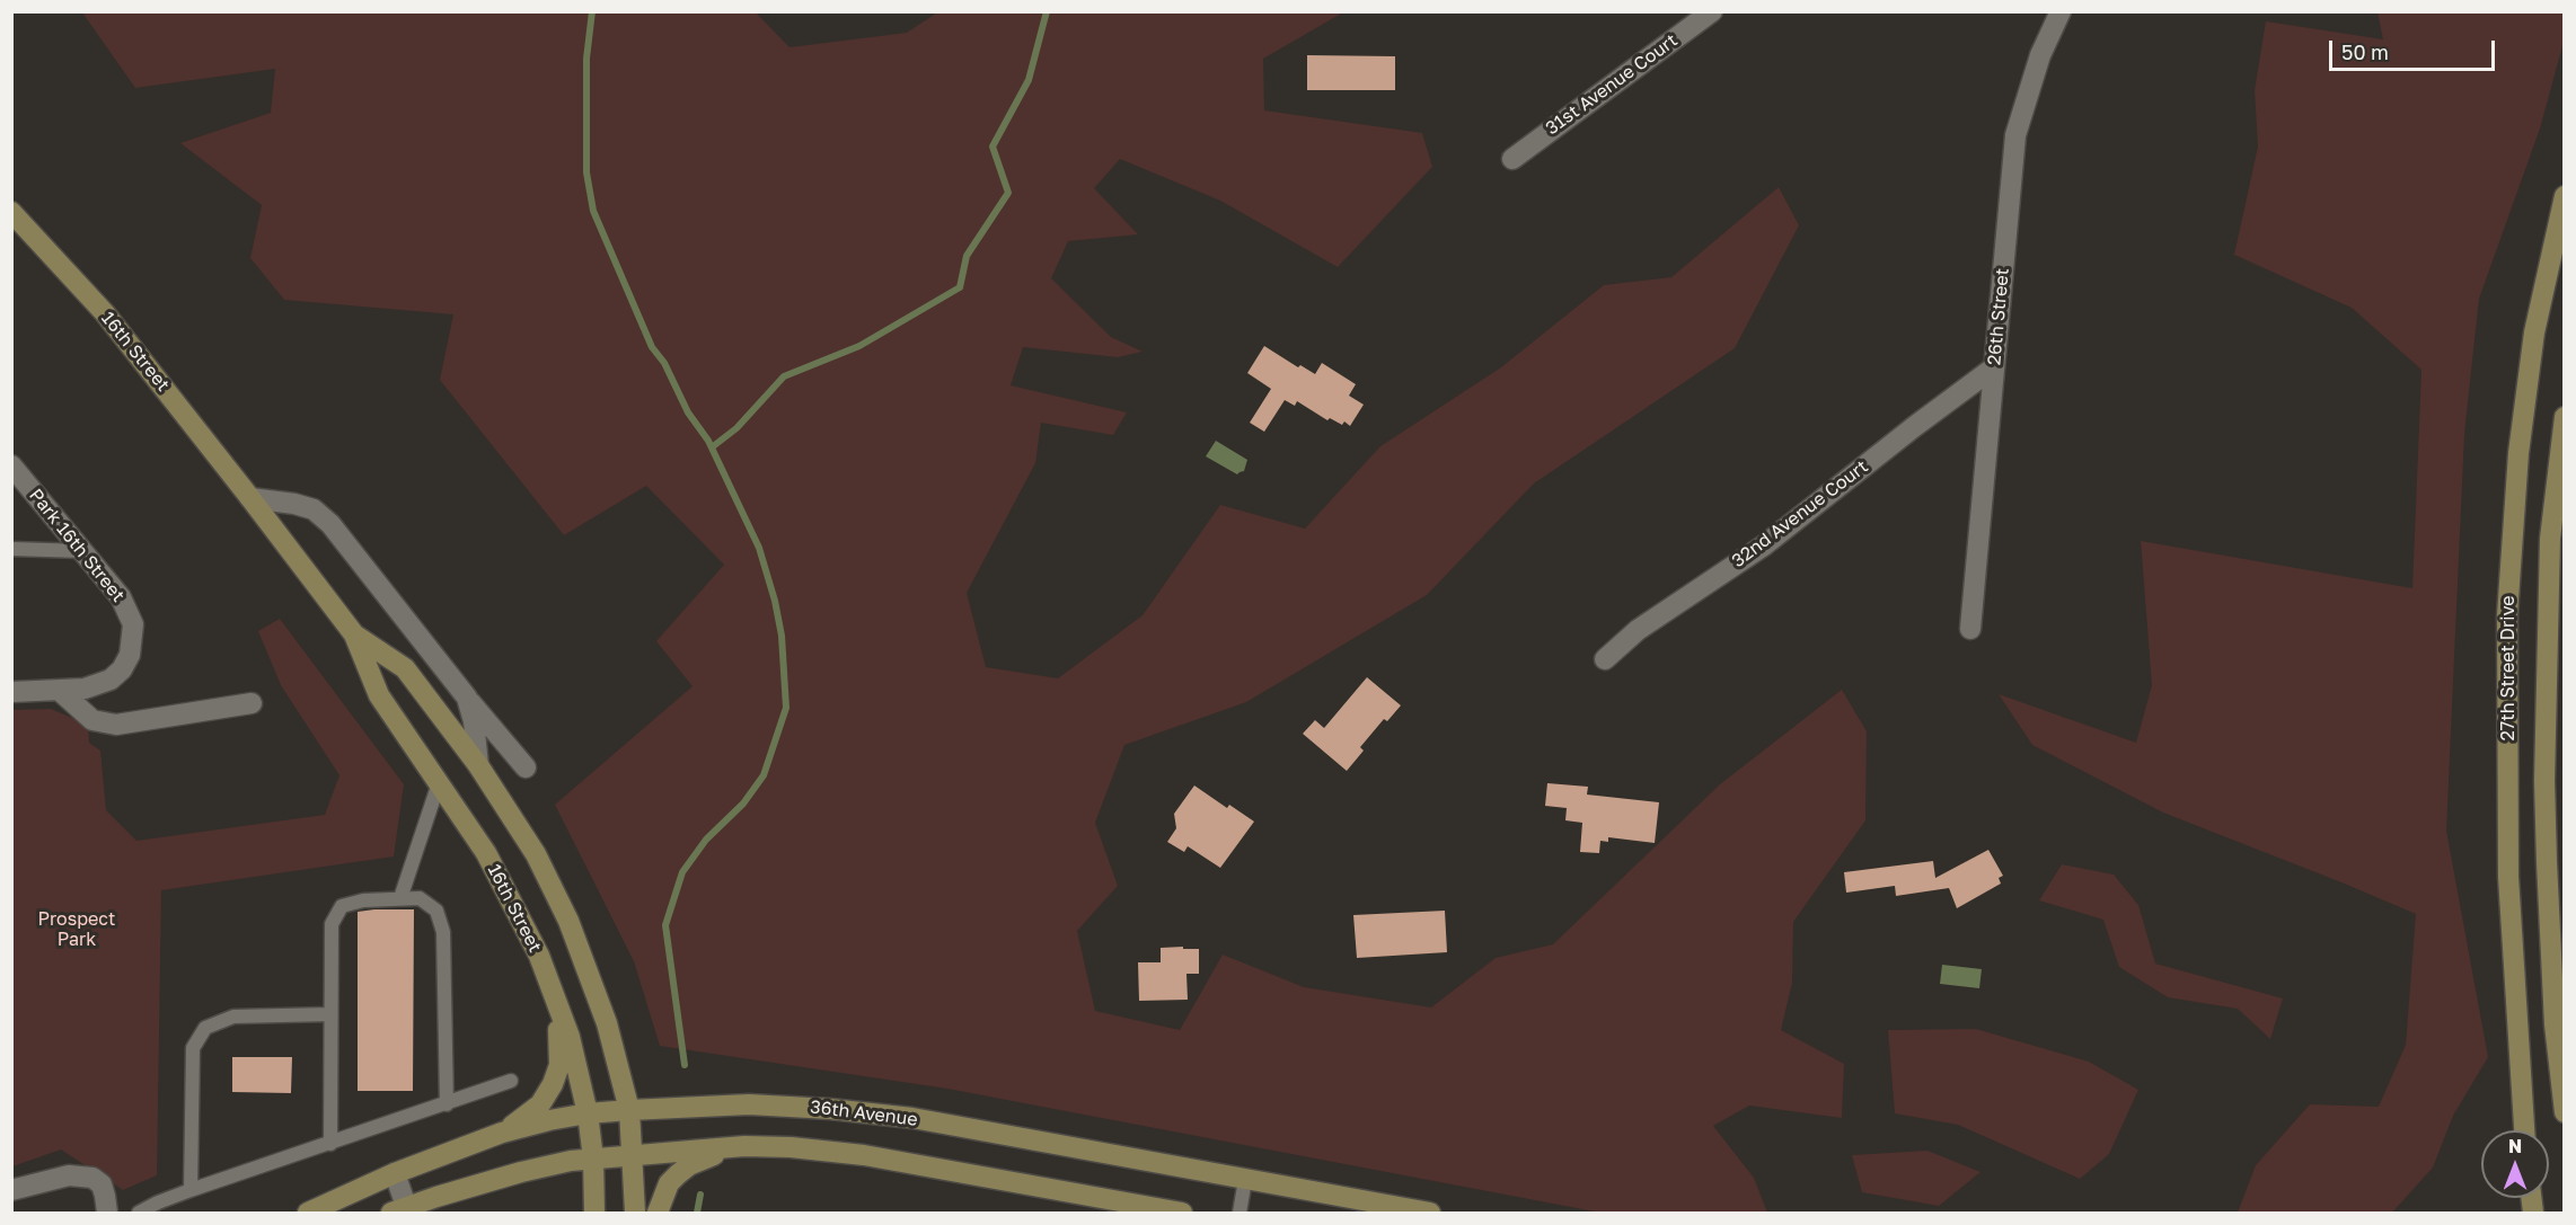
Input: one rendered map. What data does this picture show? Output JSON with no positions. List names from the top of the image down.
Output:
{
  "streets": {
    "main road": ["16th Street", "27th Street Drive", "36th Avenue"],
    "street": [
      "31st Avenue Court",
      "26th Street",
      "32nd Avenue Court",
      "Park 16th Street"
    ]
  },
  "crossings": [
    ["26th Street", "32nd Avenue Court"],
    ["16th Street", "36th Avenue"]
  ],
  "parks": ["Prospect Park"],
  "scale_bar": "50 m",
  "north": "top"
}
